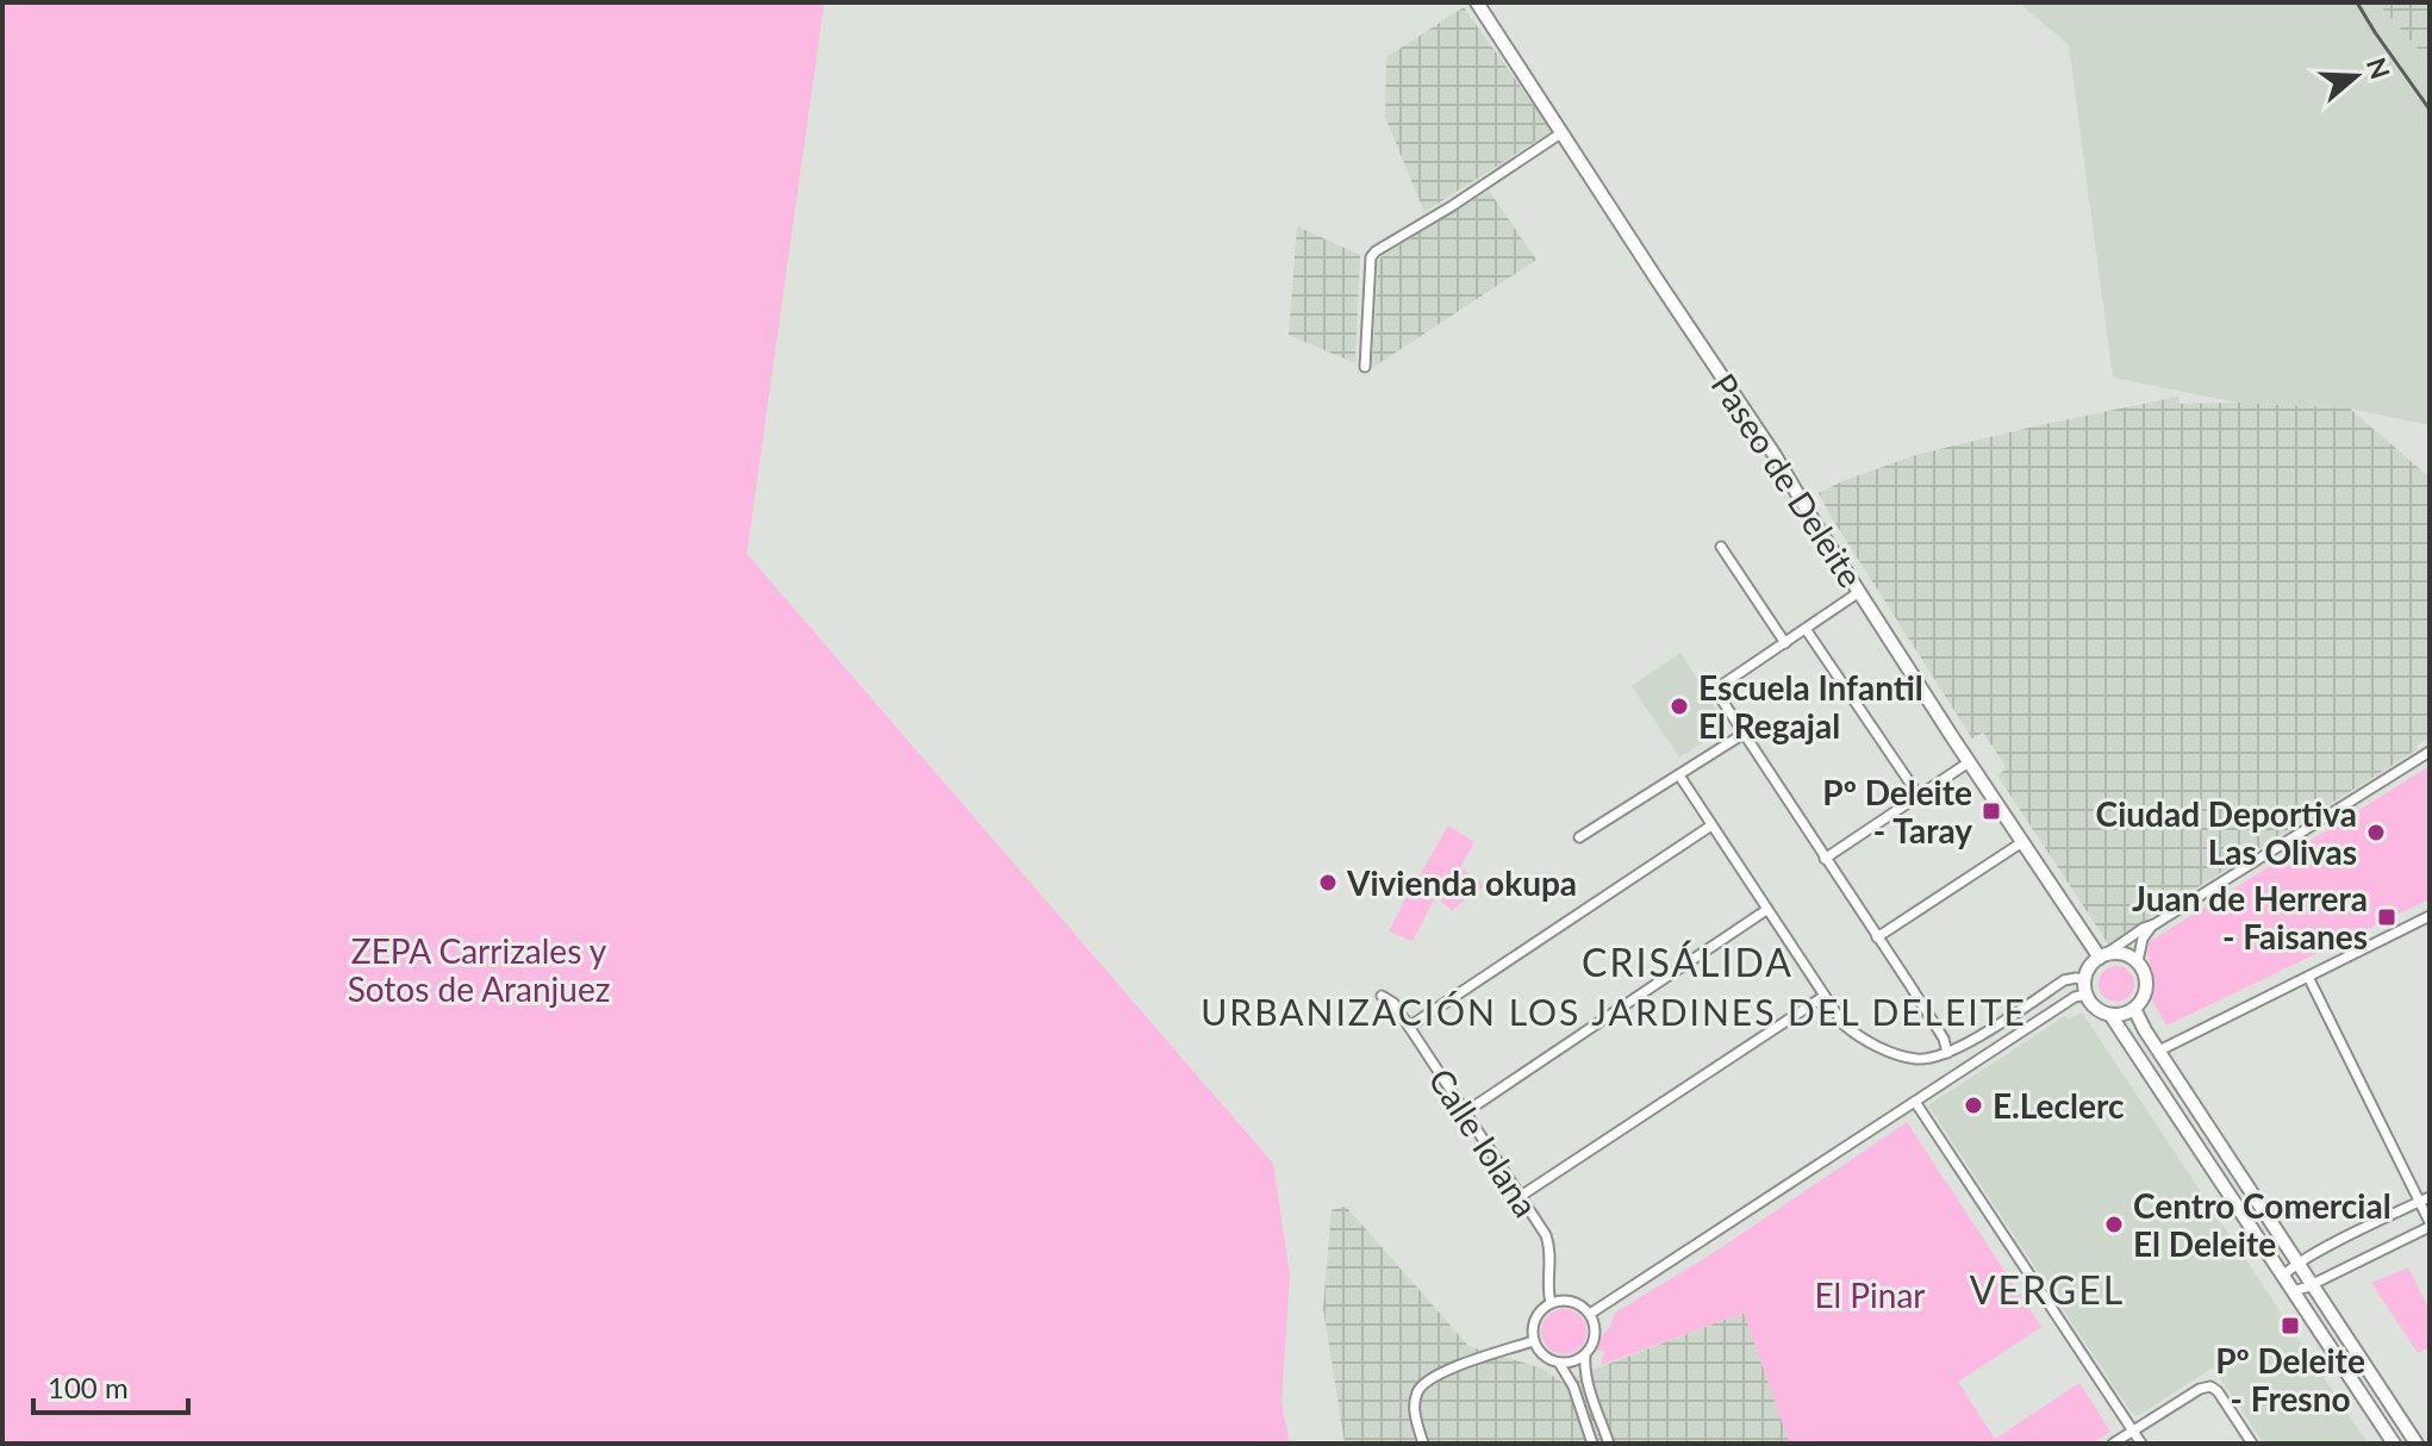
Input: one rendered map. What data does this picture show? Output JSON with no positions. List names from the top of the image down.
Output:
{
  "streets": {
    "main road": ["Paseo de Deleite"],
    "street": ["Calle Iolana"]
  },
  "districts": ["CRISÁLIDA", "URBANIZACIÓN LOS JARDINES DEL DELEITE", "VERGEL"],
  "parks": ["ZEPA Carrizales y Sotos de Aranjuez", "El Pinar"],
  "places": {
    "other": [
      "Escuela Infantil El Regajal",
      "Ciudad Deportiva Las Olivas",
      "Vivienda okupa",
      "E.Leclerc",
      "Centro Comercial El Deleite"
    ],
    "transit": ["Pº Deleite - Taray", "Juan de Herrera - Faisanes", "Pº Deleite - Fresno"]
  },
  "scale_bar": "100 m",
  "north": "right"
}
